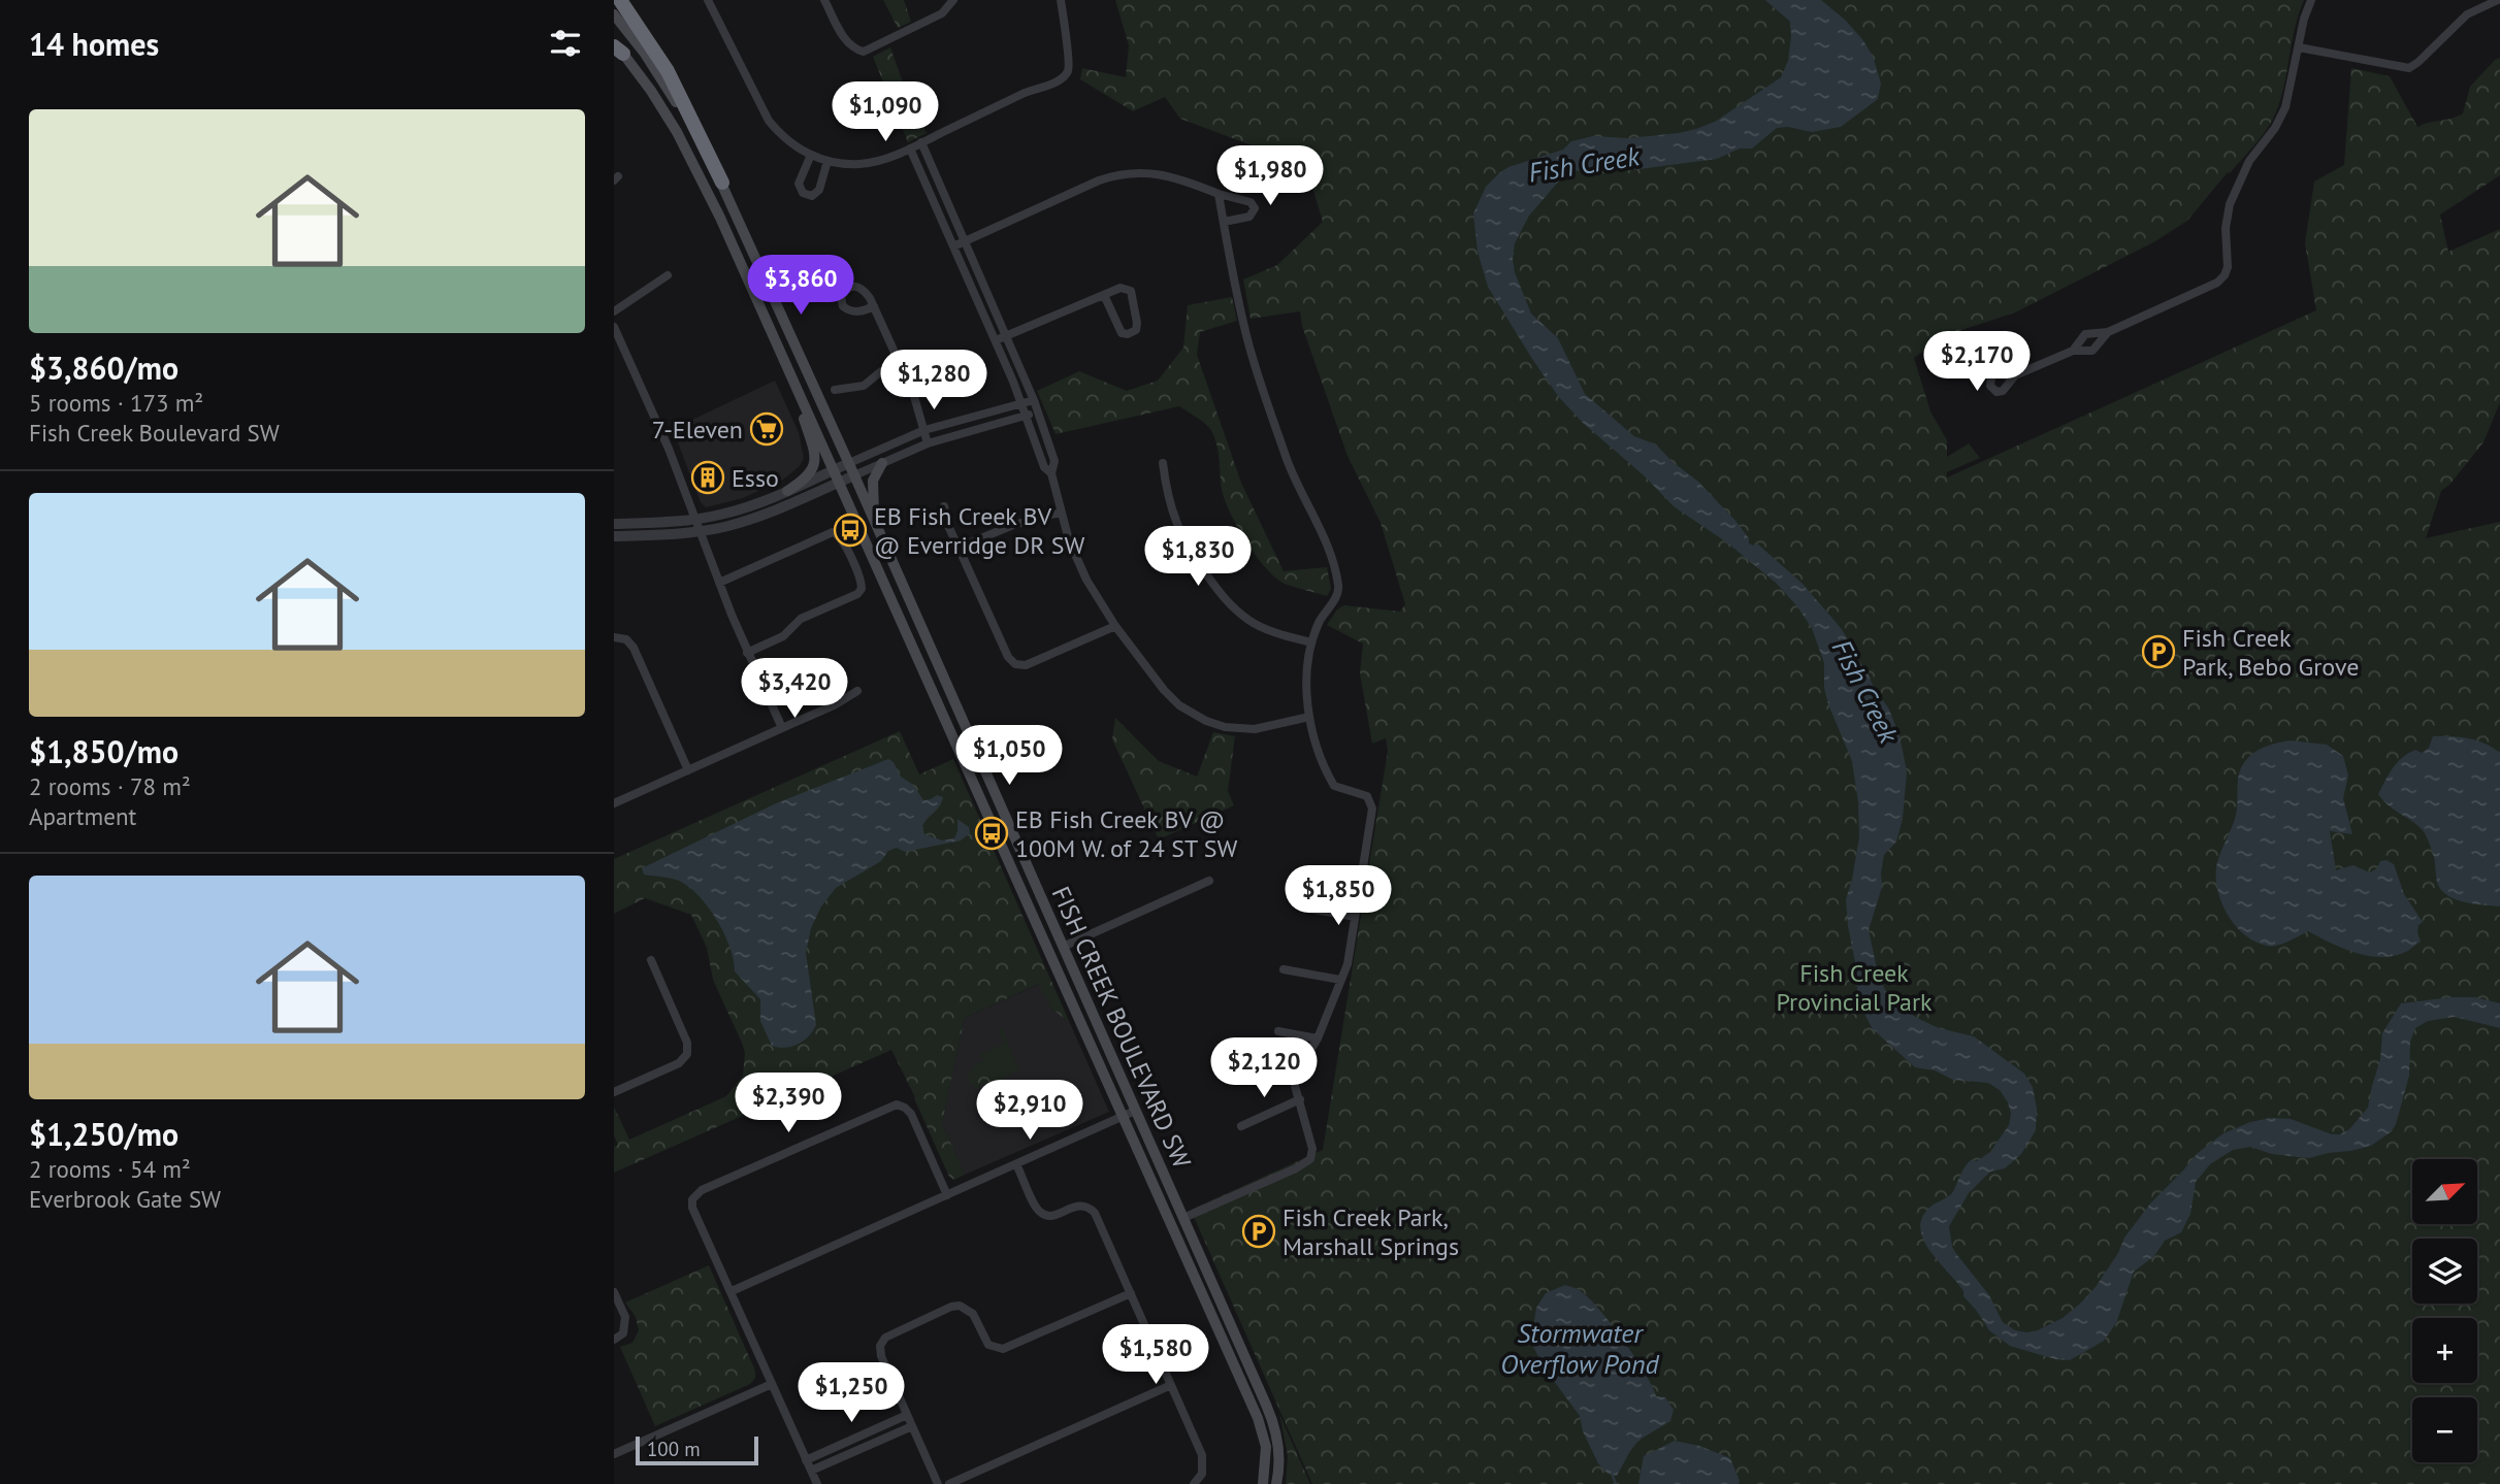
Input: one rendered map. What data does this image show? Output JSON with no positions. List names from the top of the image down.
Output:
{
  "streets": {
    "main road": ["FISH CREEK BOULEVARD SW"]
  },
  "water": ["Fish Creek", "Stormwater Overflow Pond"],
  "parks": ["Fish Creek Provincial Park"],
  "places": {
    "supermarket": ["7-Eleven"],
    "building": ["Esso"],
    "bus stop": ["EB Fish Creek BV @ Everridge DR SW", "EB Fish Creek BV @ 100M W. of 24 ST SW"],
    "parking": ["Fish Creek Park, Bebo Grove", "Fish Creek Park, Marshall Springs"]
  },
  "scale_bar": "100 m",
  "north": "top right",
  "page": {
    "heading": "14 homes",
    "price": [
      "$1,090",
      "$1,980",
      "$3,860",
      "$2,170",
      "$1,280",
      "$1,830",
      "$3,420",
      "$1,050",
      "$1,850",
      "$2,120",
      "$2,390",
      "$2,910",
      "$1,580",
      "$1,250"
    ],
    "list": [
      {
        "name": "$3,860/mo",
        "note": "5 rooms · 173 m² · Fish Creek Boulevard SW"
      },
      {
        "name": "$1,850/mo",
        "note": "2 rooms · 78 m² · Apartment"
      },
      {
        "name": "$1,250/mo",
        "note": "2 rooms · 54 m² · Everbrook Gate SW"
      }
    ],
    "map_buttons": ["+", "−"],
    "scale": "100 m"
  }
}
